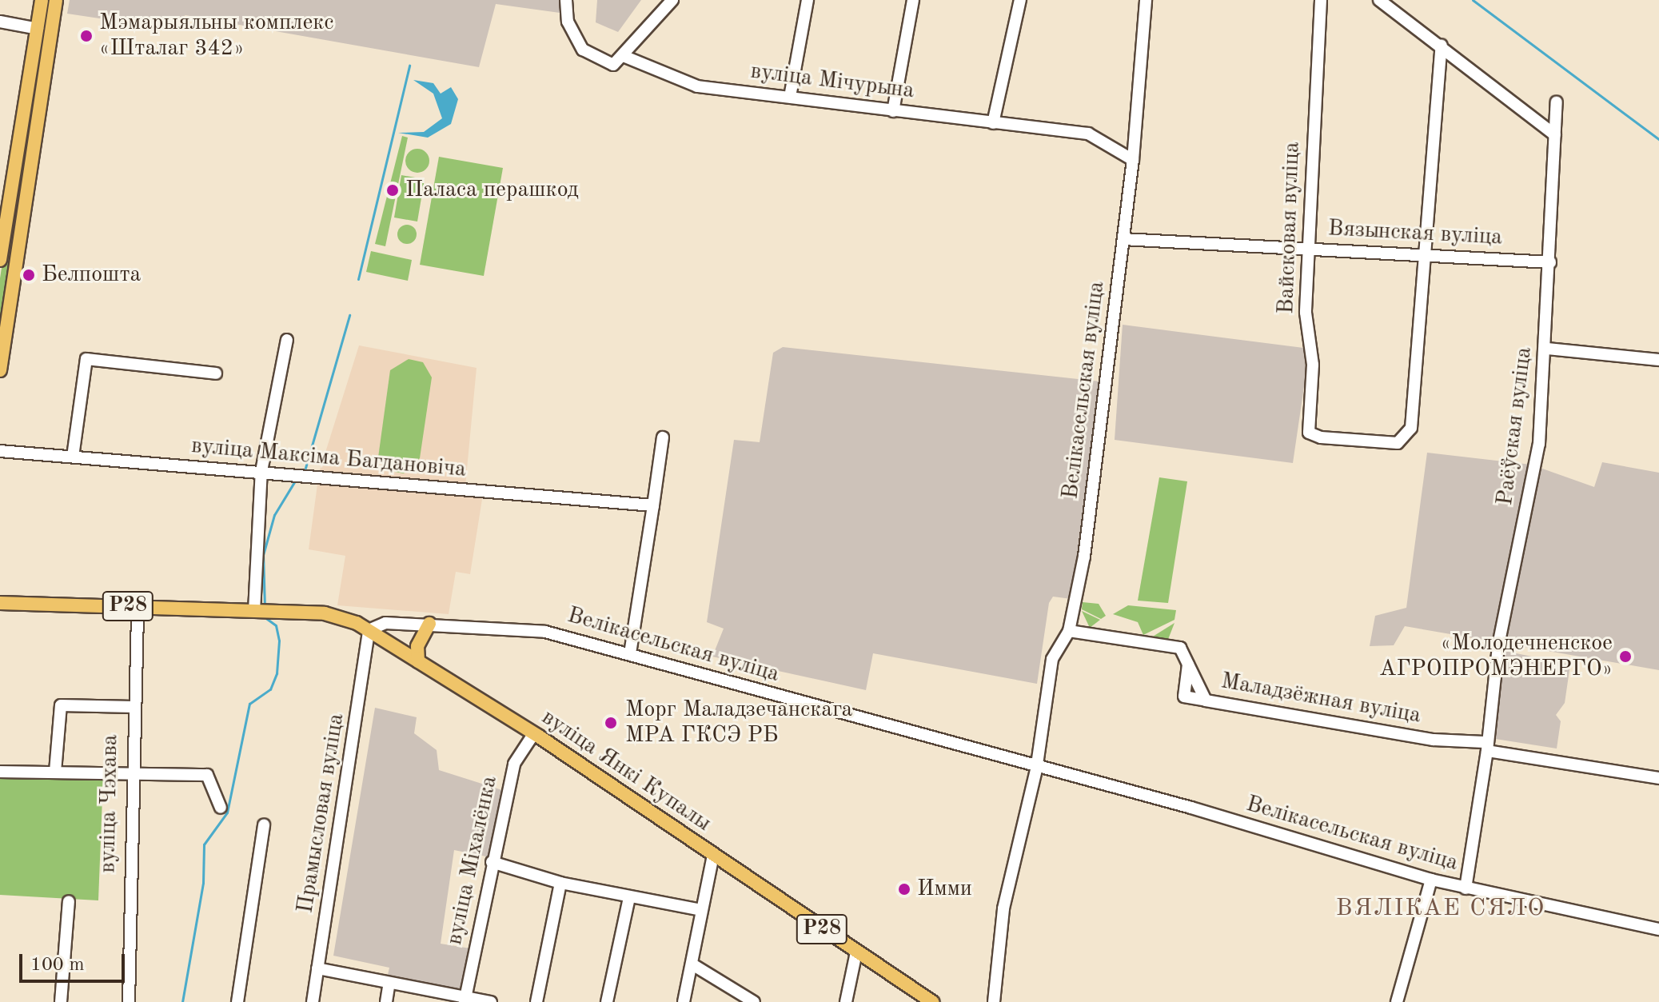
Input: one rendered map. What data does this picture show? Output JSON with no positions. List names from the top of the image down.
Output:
{
  "streets": {
    "main road": ["Р28", "вуліца Янкі Купалы"],
    "street": [
      "вуліца Мічурына",
      "Вайсковая вуліца",
      "Вязынская вуліца",
      "Велікасельская вуліца",
      "Раёўская вуліца",
      "вуліца Максіма Багдановіча",
      "Маладзёжная вуліца",
      "вуліца Чэхава",
      "Прамысловая вуліца",
      "вуліца Міхалёнка"
    ]
  },
  "crossings": [
    ["вуліца Мічурына", "Велікасельская вуліца"],
    ["Вайсковая вуліца", "Вязынская вуліца"],
    ["Вязынская вуліца", "Велікасельская вуліца"],
    ["Вязынская вуліца", "Раёўская вуліца"],
    ["Велікасельская вуліца", "Раёўская вуліца"],
    ["Велікасельская вуліца", "Маладзёжная вуліца"],
    ["Велікасельская вуліца", "вуліца Янкі Купалы"],
    ["Велікасельская вуліца", "Прамысловая вуліца"],
    ["Раёўская вуліца", "Маладзёжная вуліца"],
    ["Р28", "вуліца Янкі Купалы"],
    ["Р28", "вуліца Чэхава"],
    ["вуліца Янкі Купалы", "Прамысловая вуліца"],
    ["вуліца Янкі Купалы", "вуліца Міхалёнка"]
  ],
  "districts": ["ВЯЛІКАЕ СЯЛО"],
  "places": [
    "Мэмарыяльны комплекс «Шталаг 342»",
    "Паласа перашкод",
    "Белпошта",
    "«Молодечненское АГРОПРОМЭНЕРГО»",
    "Морг Маладзечанскага МРА ГКСЭ РБ",
    "Имми"
  ],
  "scale_bar": "100 m"
}
